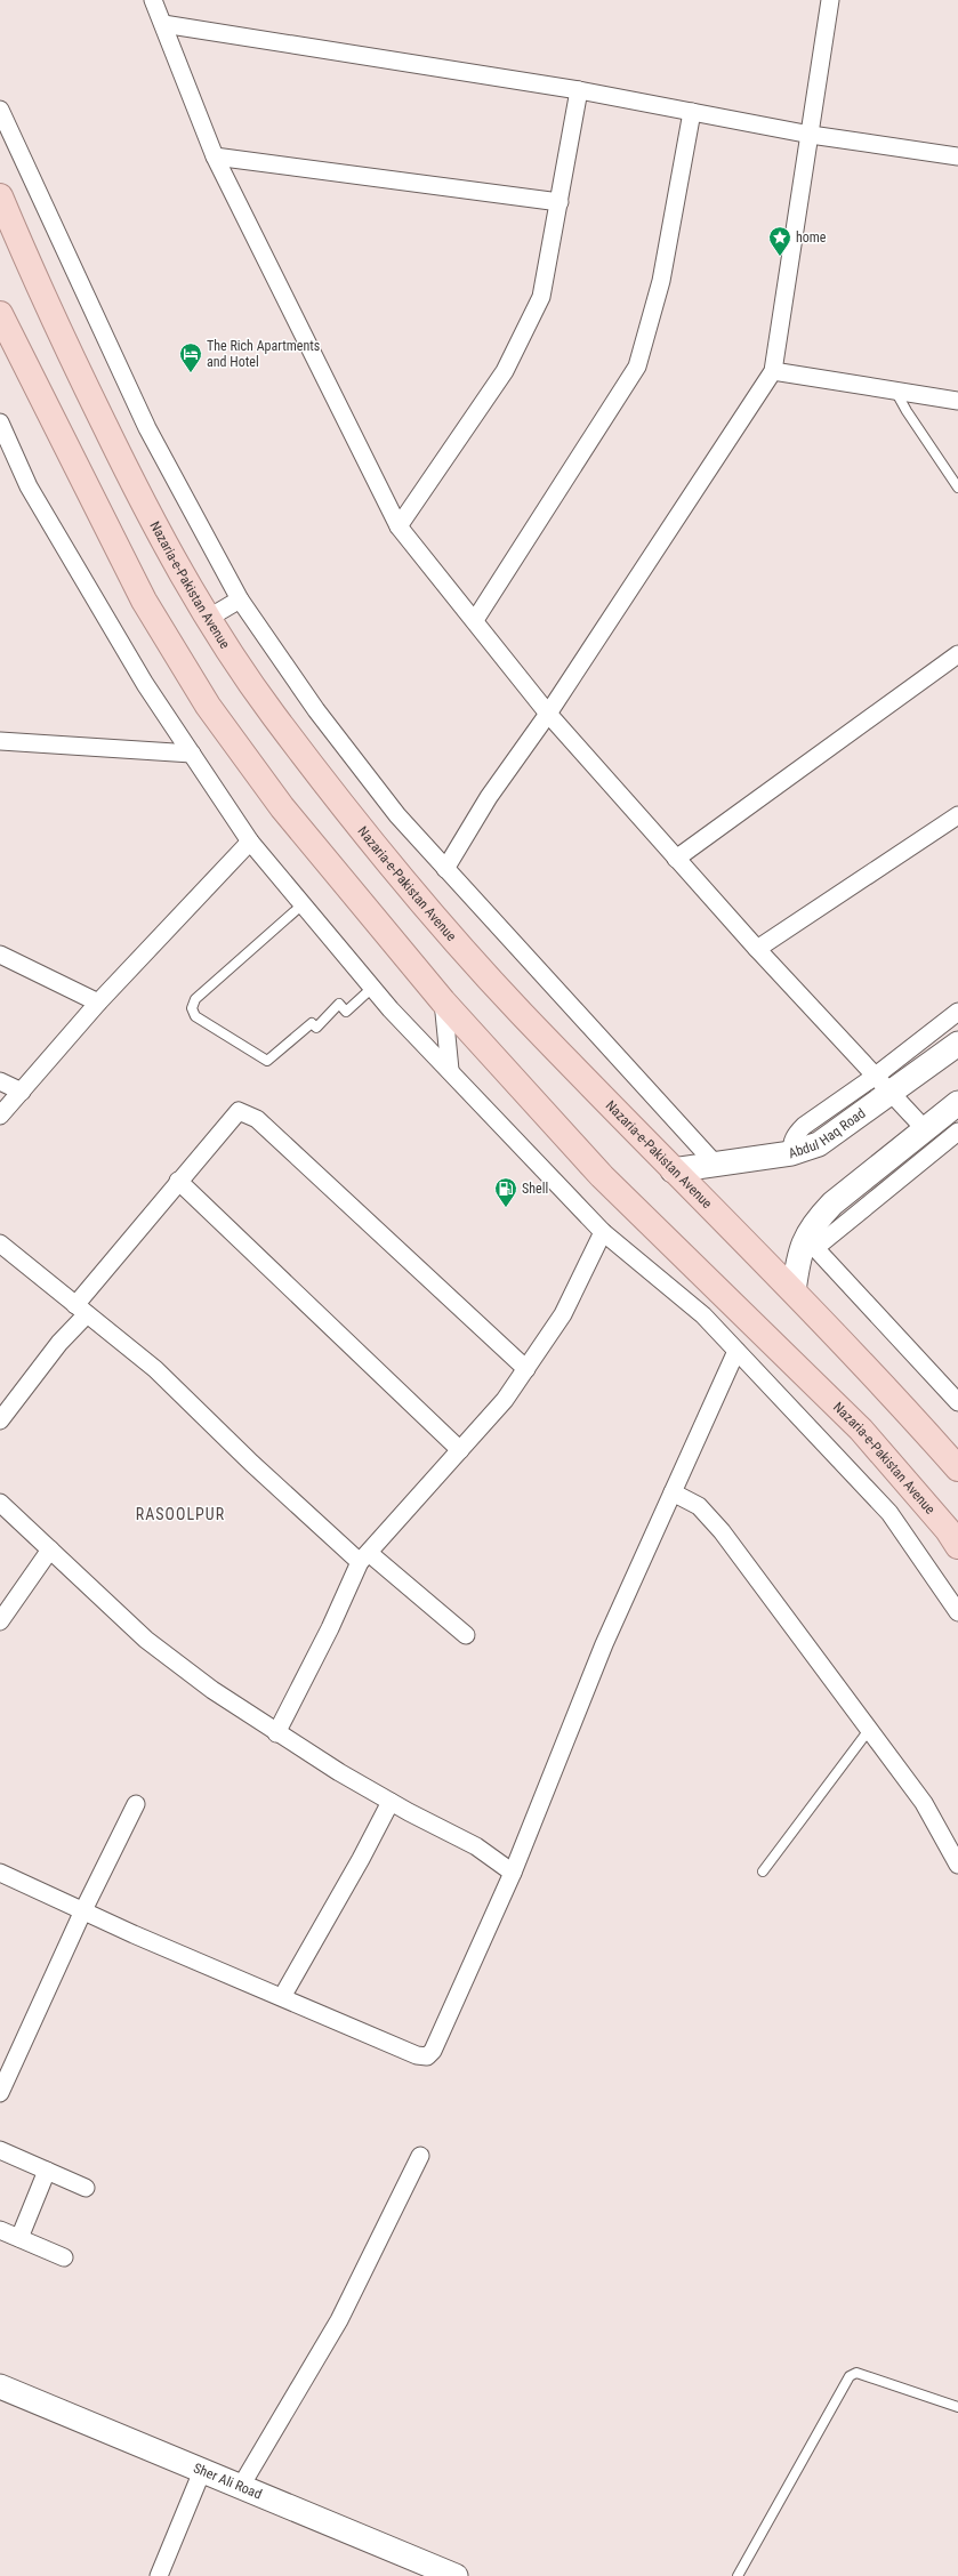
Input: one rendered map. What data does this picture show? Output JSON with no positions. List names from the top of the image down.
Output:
{
  "streets": {
    "main road": ["Nazaria-e-Pakistan Avenue", "Abdul Haq Road", "Sher Ali Road"]
  },
  "crossings": [
    ["Nazaria-e-Pakistan Avenue", "Abdul Haq Road"]
  ],
  "districts": ["RASOOLPUR"],
  "places": {
    "place": ["home"],
    "hotel": ["The Rich Apartments and Hotel"],
    "fuel station": ["Shell"]
  }
}
